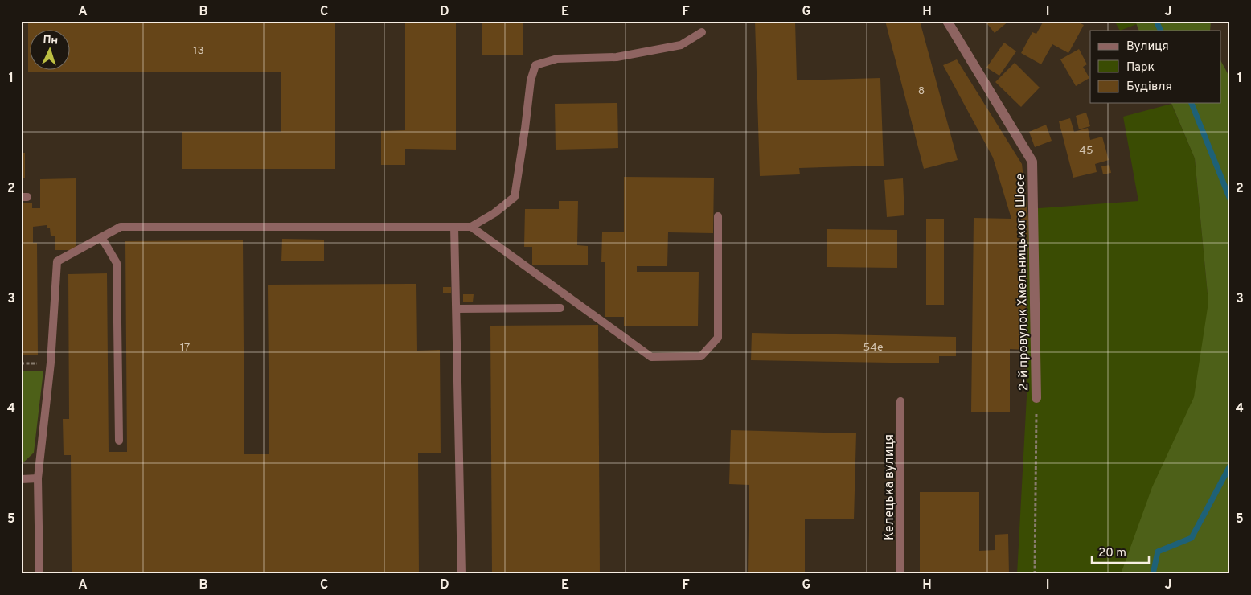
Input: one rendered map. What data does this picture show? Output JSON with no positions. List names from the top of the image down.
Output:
{
  "streets": {
    "street": ["2-й провулок Хмельницького Шосе"],
    "lane": ["Келецька вулиця"]
  },
  "house_numbers": [
    "13",
    "8",
    "45",
    "17",
    "54е"
  ],
  "legend": ["Вулиця", "Парк", "Будівля"],
  "scale_bar": "20 m",
  "north": "top",
  "grid": {
    "columns": [
      "A",
      "B",
      "C",
      "D",
      "E",
      "F",
      "G",
      "H",
      "I",
      "J"
    ],
    "rows": [
      "1",
      "2",
      "3",
      "4",
      "5"
    ]
  }
}
